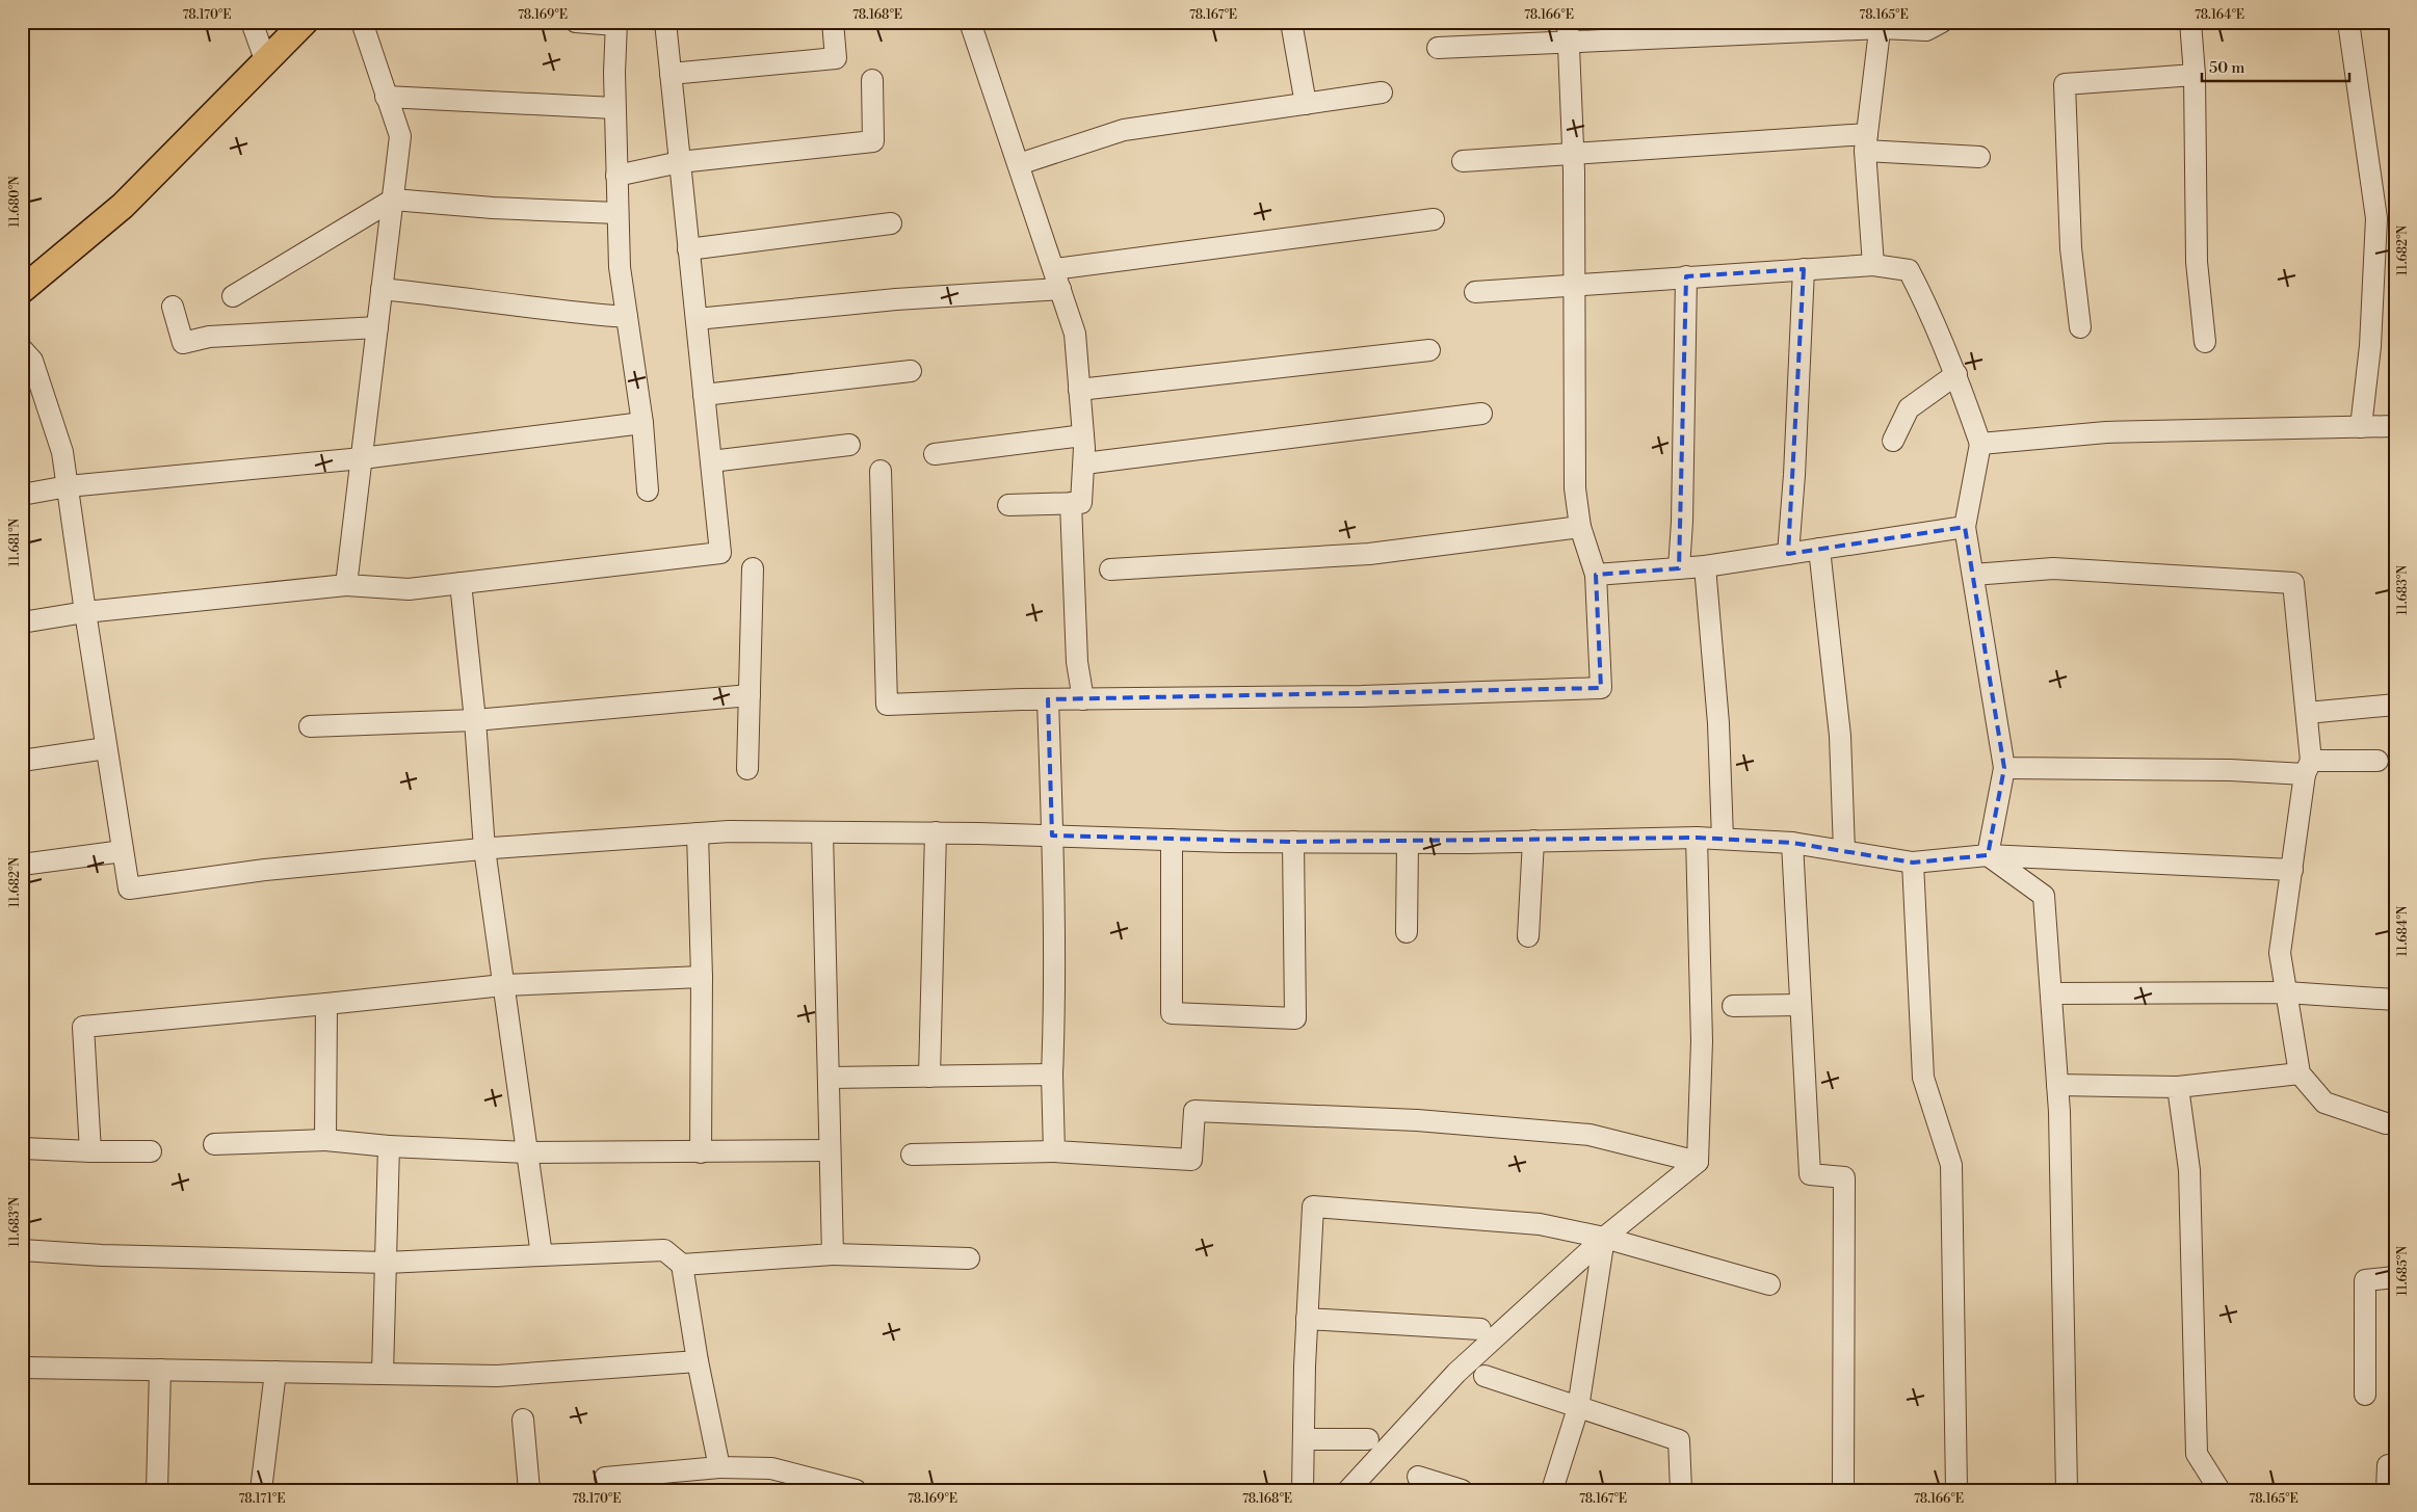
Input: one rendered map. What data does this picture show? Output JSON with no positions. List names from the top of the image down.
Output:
{
  "scale_bar": "50 m",
  "coordinates": [
    "78.170°E",
    "78.169°E",
    "78.168°E",
    "78.167°E",
    "78.166°E",
    "78.165°E",
    "78.164°E",
    "11.680°N",
    "11.682°N",
    "11.681°N",
    "11.683°N",
    "11.684°N",
    "11.685°N",
    "78.171°E"
  ]
}
